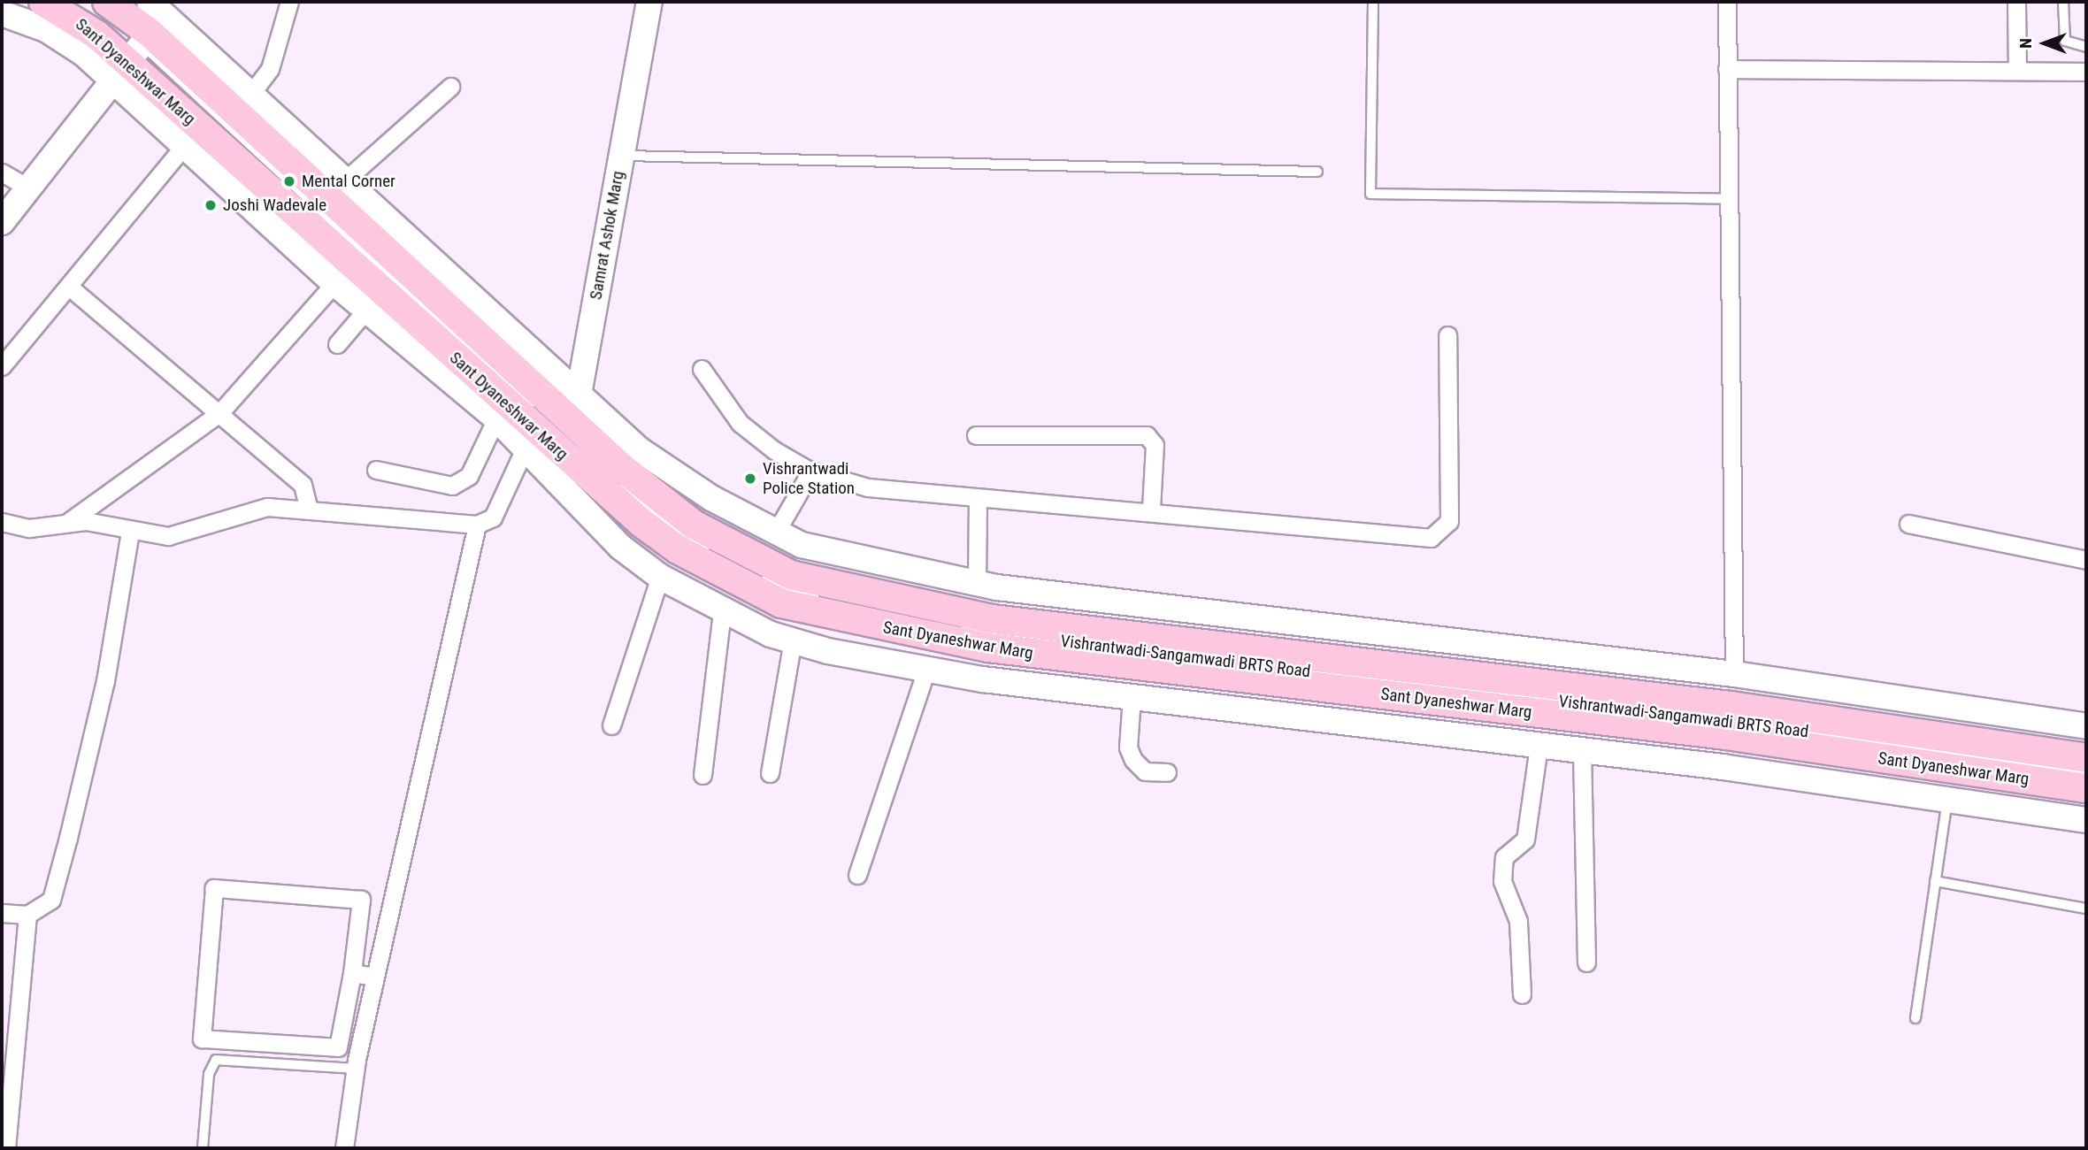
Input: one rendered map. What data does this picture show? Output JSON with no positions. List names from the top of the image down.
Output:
{
  "streets": {
    "main road": ["Sant Dyaneshwar Marg"],
    "street": ["Samrat Ashok Marg"],
    "lane": ["Vishrantwadi-Sangamwadi BRTS Road"]
  },
  "crossings": [
    ["Sant Dyaneshwar Marg", "Samrat Ashok Marg"]
  ],
  "places": ["Mental Corner", "Joshi Wadevale", "Vishrantwadi Police Station"],
  "north": "left"
}
